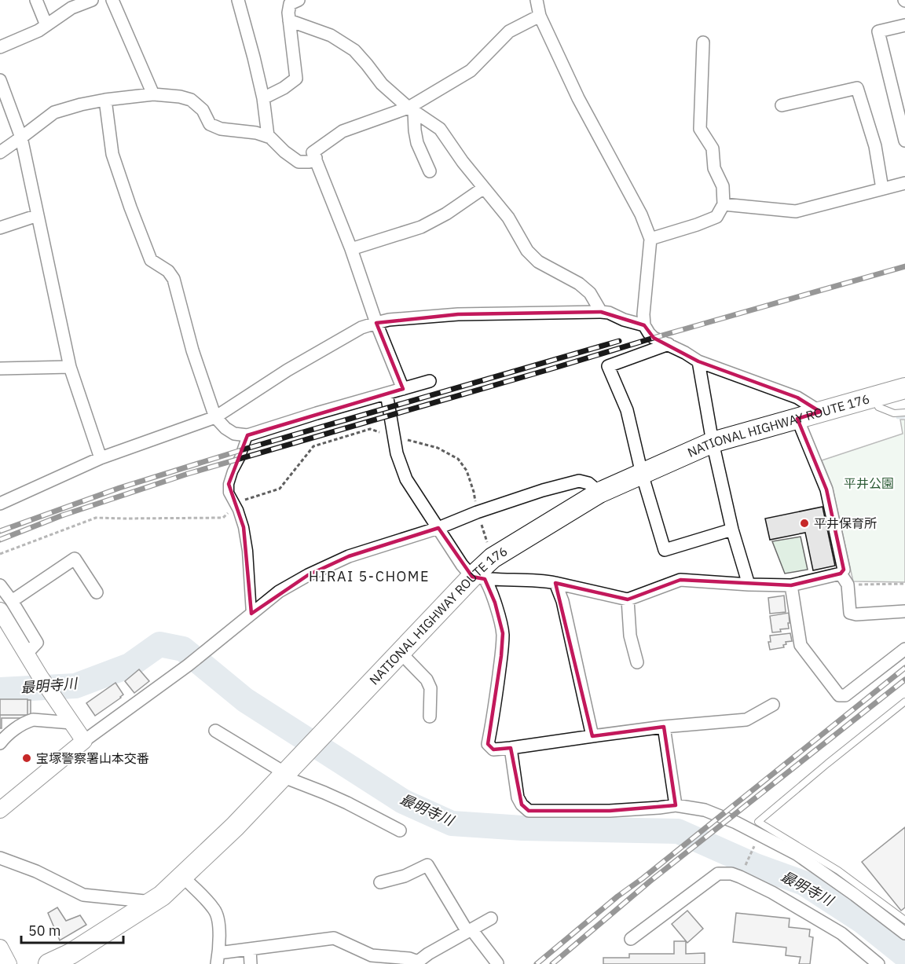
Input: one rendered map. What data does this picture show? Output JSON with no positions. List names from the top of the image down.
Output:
{
  "streets": {
    "highway": ["NATIONAL HIGHWAY ROUTE 176"]
  },
  "districts": ["HIRAI 5-CHOME"],
  "water": ["最明寺川"],
  "parks": ["平井公園"],
  "places": ["平井保育所", "宝塚警察署山本交番"],
  "scale_bar": "50 m"
}
